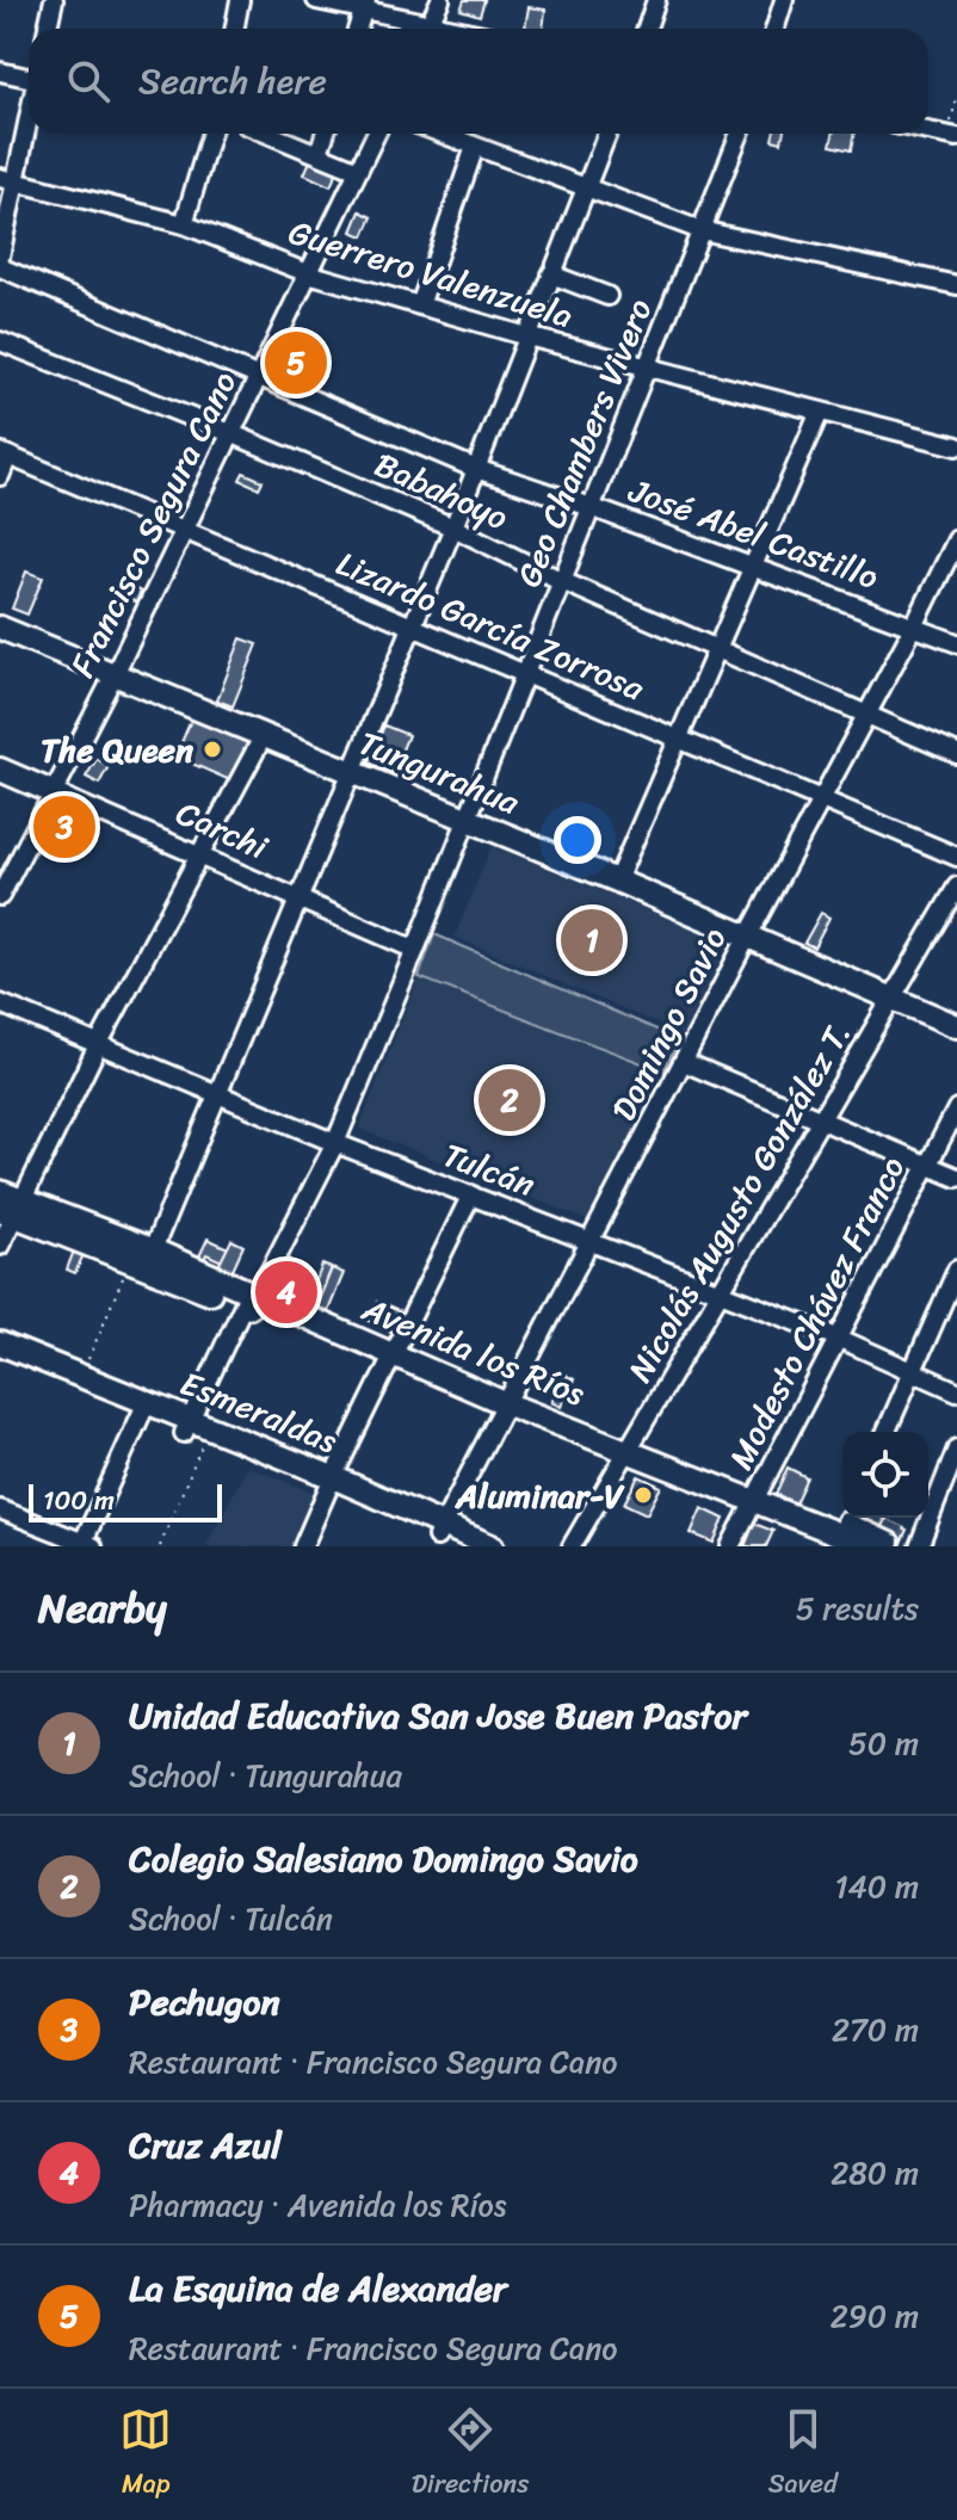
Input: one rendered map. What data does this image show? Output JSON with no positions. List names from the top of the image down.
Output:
{
  "streets": {
    "main road": [
      "Tungurahua",
      "Carchi",
      "Avenida los Ríos",
      "Esmeraldas"
    ],
    "street": [
      "Guerrero Valenzuela",
      "Geo Chambers Vivero",
      "Babahoyo",
      "Francisco Segura Cano",
      "José Abel Castillo",
      "Lizardo García Zorrosa",
      "Domingo Savio",
      "Tulcán",
      "Nicolás Augusto González T.",
      "Modesto Chávez Franco"
    ]
  },
  "crossings": [
    ["Guerrero Valenzuela", "Geo Chambers Vivero"],
    ["Guerrero Valenzuela", "Francisco Segura Cano"],
    ["Geo Chambers Vivero", "Babahoyo"],
    ["Geo Chambers Vivero", "José Abel Castillo"],
    ["Geo Chambers Vivero", "Lizardo García Zorrosa"],
    ["Geo Chambers Vivero", "Tungurahua"],
    ["Geo Chambers Vivero", "Carchi"],
    ["Geo Chambers Vivero", "Tulcán"],
    ["Geo Chambers Vivero", "Avenida los Ríos"],
    ["Geo Chambers Vivero", "Esmeraldas"],
    ["Babahoyo", "Francisco Segura Cano"],
    ["Babahoyo", "Domingo Savio"],
    ["Francisco Segura Cano", "José Abel Castillo"],
    ["Francisco Segura Cano", "Lizardo García Zorrosa"],
    ["Francisco Segura Cano", "Tungurahua"],
    ["Francisco Segura Cano", "Carchi"],
    ["José Abel Castillo", "Domingo Savio"],
    ["Lizardo García Zorrosa", "Domingo Savio"],
    ["Tungurahua", "Domingo Savio"],
    ["Tungurahua", "Nicolás Augusto González T."],
    ["Domingo Savio", "Tulcán"],
    ["Domingo Savio", "Avenida los Ríos"],
    ["Domingo Savio", "Esmeraldas"],
    ["Tulcán", "Nicolás Augusto González T."],
    ["Tulcán", "Modesto Chávez Franco"],
    ["Nicolás Augusto González T.", "Avenida los Ríos"],
    ["Modesto Chávez Franco", "Avenida los Ríos"]
  ],
  "places": ["The Queen", "Aluminar-V"],
  "scale_bar": "100 m",
  "page": {
    "search": "Search here",
    "pins": [
      "5",
      "3",
      "1",
      "2",
      "4"
    ],
    "scale": "100 m",
    "heading": ["Nearby", "5 results"],
    "list": [
      {
        "mark": "1",
        "name": "Unidad Educativa San Jose Buen Pastor",
        "note": "School · Tungurahua",
        "value": "50 m"
      },
      {
        "mark": "2",
        "name": "Colegio Salesiano Domingo Savio",
        "note": "School · Tulcán",
        "value": "140 m"
      },
      {
        "mark": "3",
        "name": "Pechugon",
        "note": "Restaurant · Francisco Segura Cano",
        "value": "270 m"
      },
      {
        "mark": "4",
        "name": "Cruz Azul",
        "note": "Pharmacy · Avenida los Ríos",
        "value": "280 m"
      },
      {
        "mark": "5",
        "name": "La Esquina de Alexander",
        "note": "Restaurant · Francisco Segura Cano",
        "value": "290 m"
      }
    ],
    "nav": ["Map", "Directions", "Saved"]
  }
}
